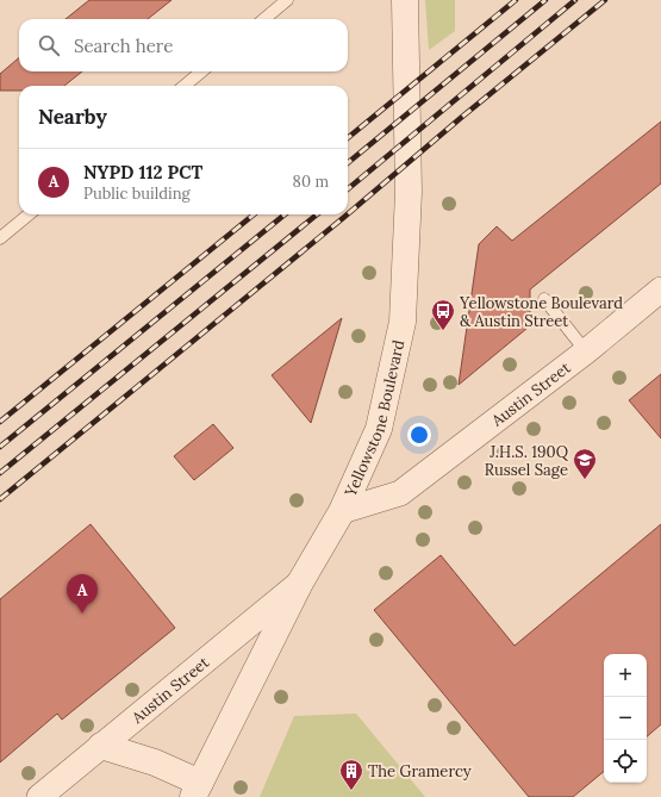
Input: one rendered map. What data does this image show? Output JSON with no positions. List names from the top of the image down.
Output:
{
  "streets": {
    "street": ["Austin Street", "Yellowstone Boulevard"]
  },
  "crossings": [
    ["Austin Street", "Yellowstone Boulevard"]
  ],
  "places": {
    "bus stop": ["Yellowstone Boulevard & Austin Street"],
    "school or university": ["J.H.S. 190Q Russel Sage"],
    "building": ["The Gramercy"]
  },
  "page": {
    "search": "Search here",
    "heading": "Nearby",
    "list": [
      {
        "mark": "A",
        "name": "NYPD 112 PCT",
        "note": "Public building",
        "value": "80 m"
      }
    ],
    "pins": "A",
    "map_buttons": ["+", "−"]
  }
}
